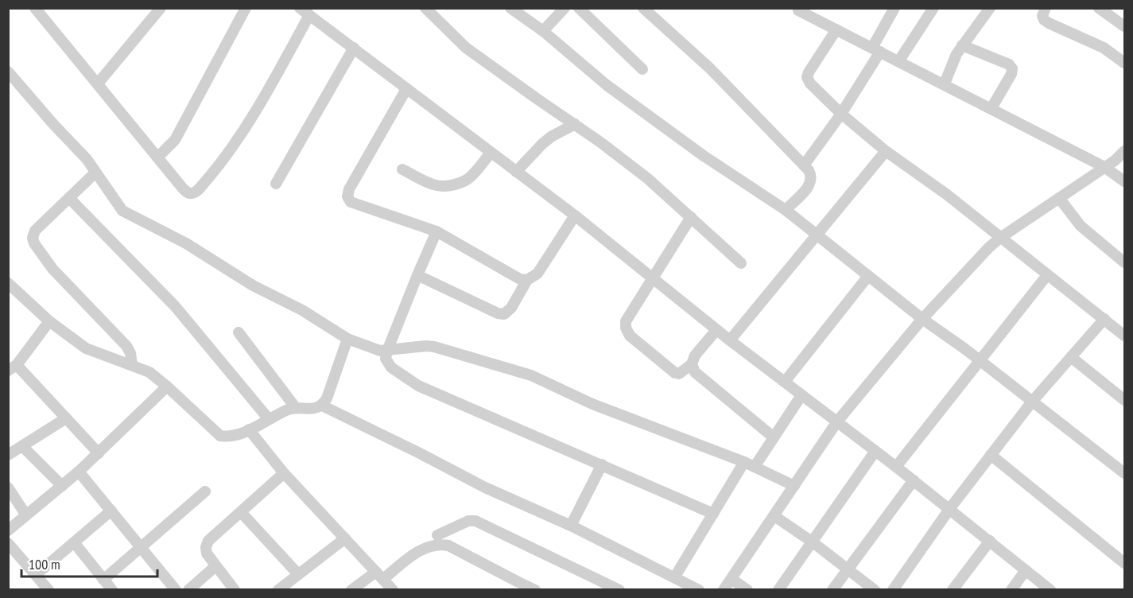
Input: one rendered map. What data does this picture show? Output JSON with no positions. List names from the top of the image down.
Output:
{
  "scale_bar": "100 m"
}
